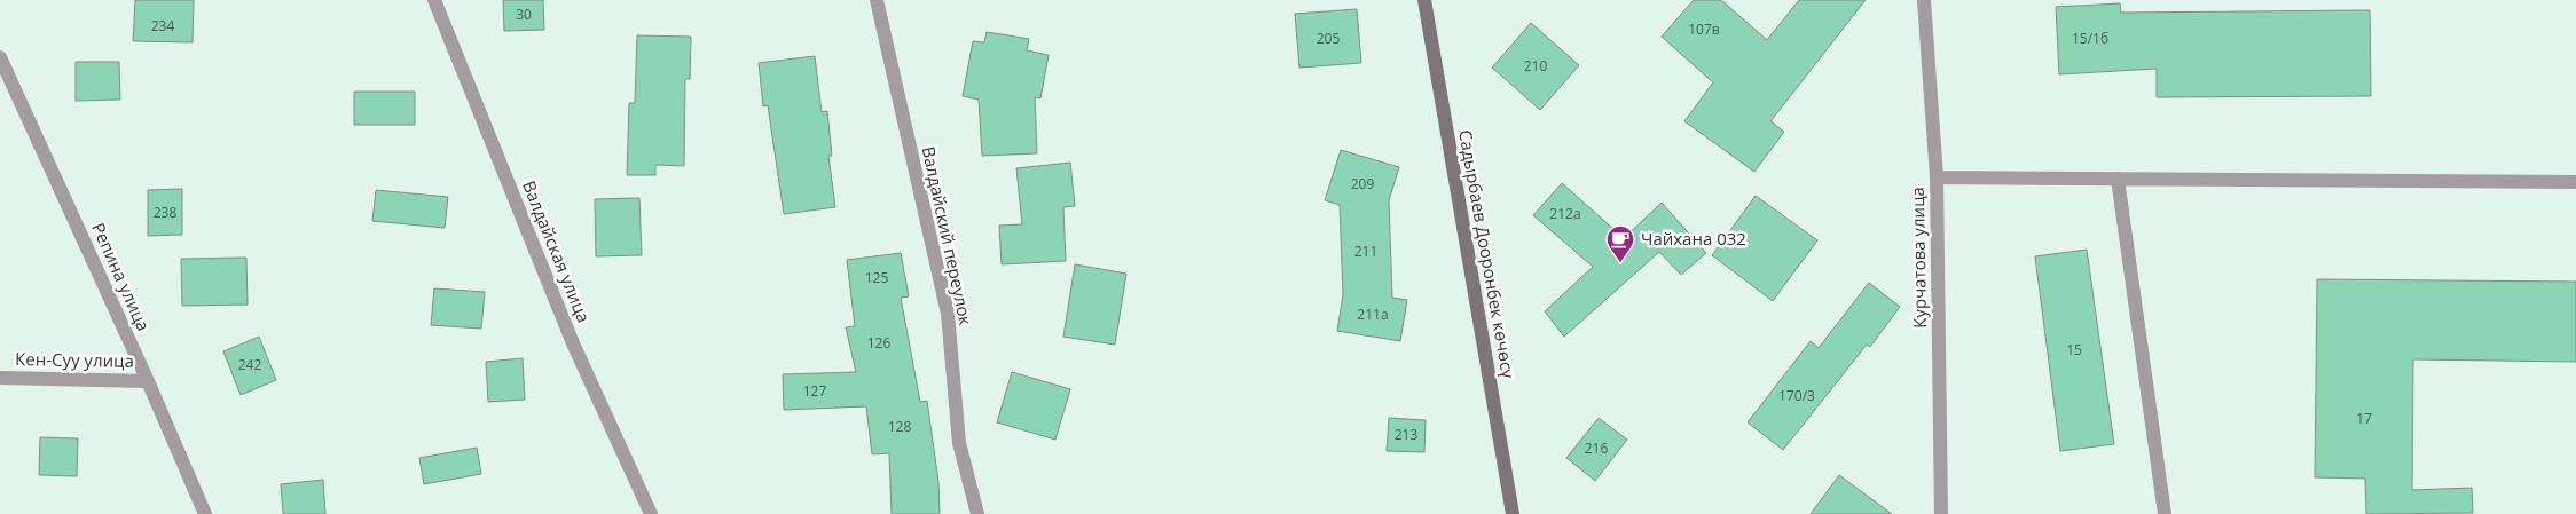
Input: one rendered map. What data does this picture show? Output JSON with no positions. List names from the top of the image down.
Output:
{
  "streets": {
    "main road": ["Садырбаев Дооронбек көчөсү"],
    "street": [
      "Валдайский переулок",
      "Валдайская улица",
      "Курчатова улица",
      "Репина улица",
      "Кен-Суу улица"
    ]
  },
  "crossings": [
    ["Репина улица", "Кен-Суу улица"]
  ],
  "places": {
    "cafe": ["Чайхана 032"]
  },
  "house_numbers": [
    "30",
    "234",
    "107в",
    "205",
    "15/1б",
    "210",
    "209",
    "238",
    "212а",
    "211",
    "125",
    "211а",
    "126",
    "15",
    "242",
    "127",
    "170/3",
    "17",
    "128",
    "213",
    "216"
  ]
}
